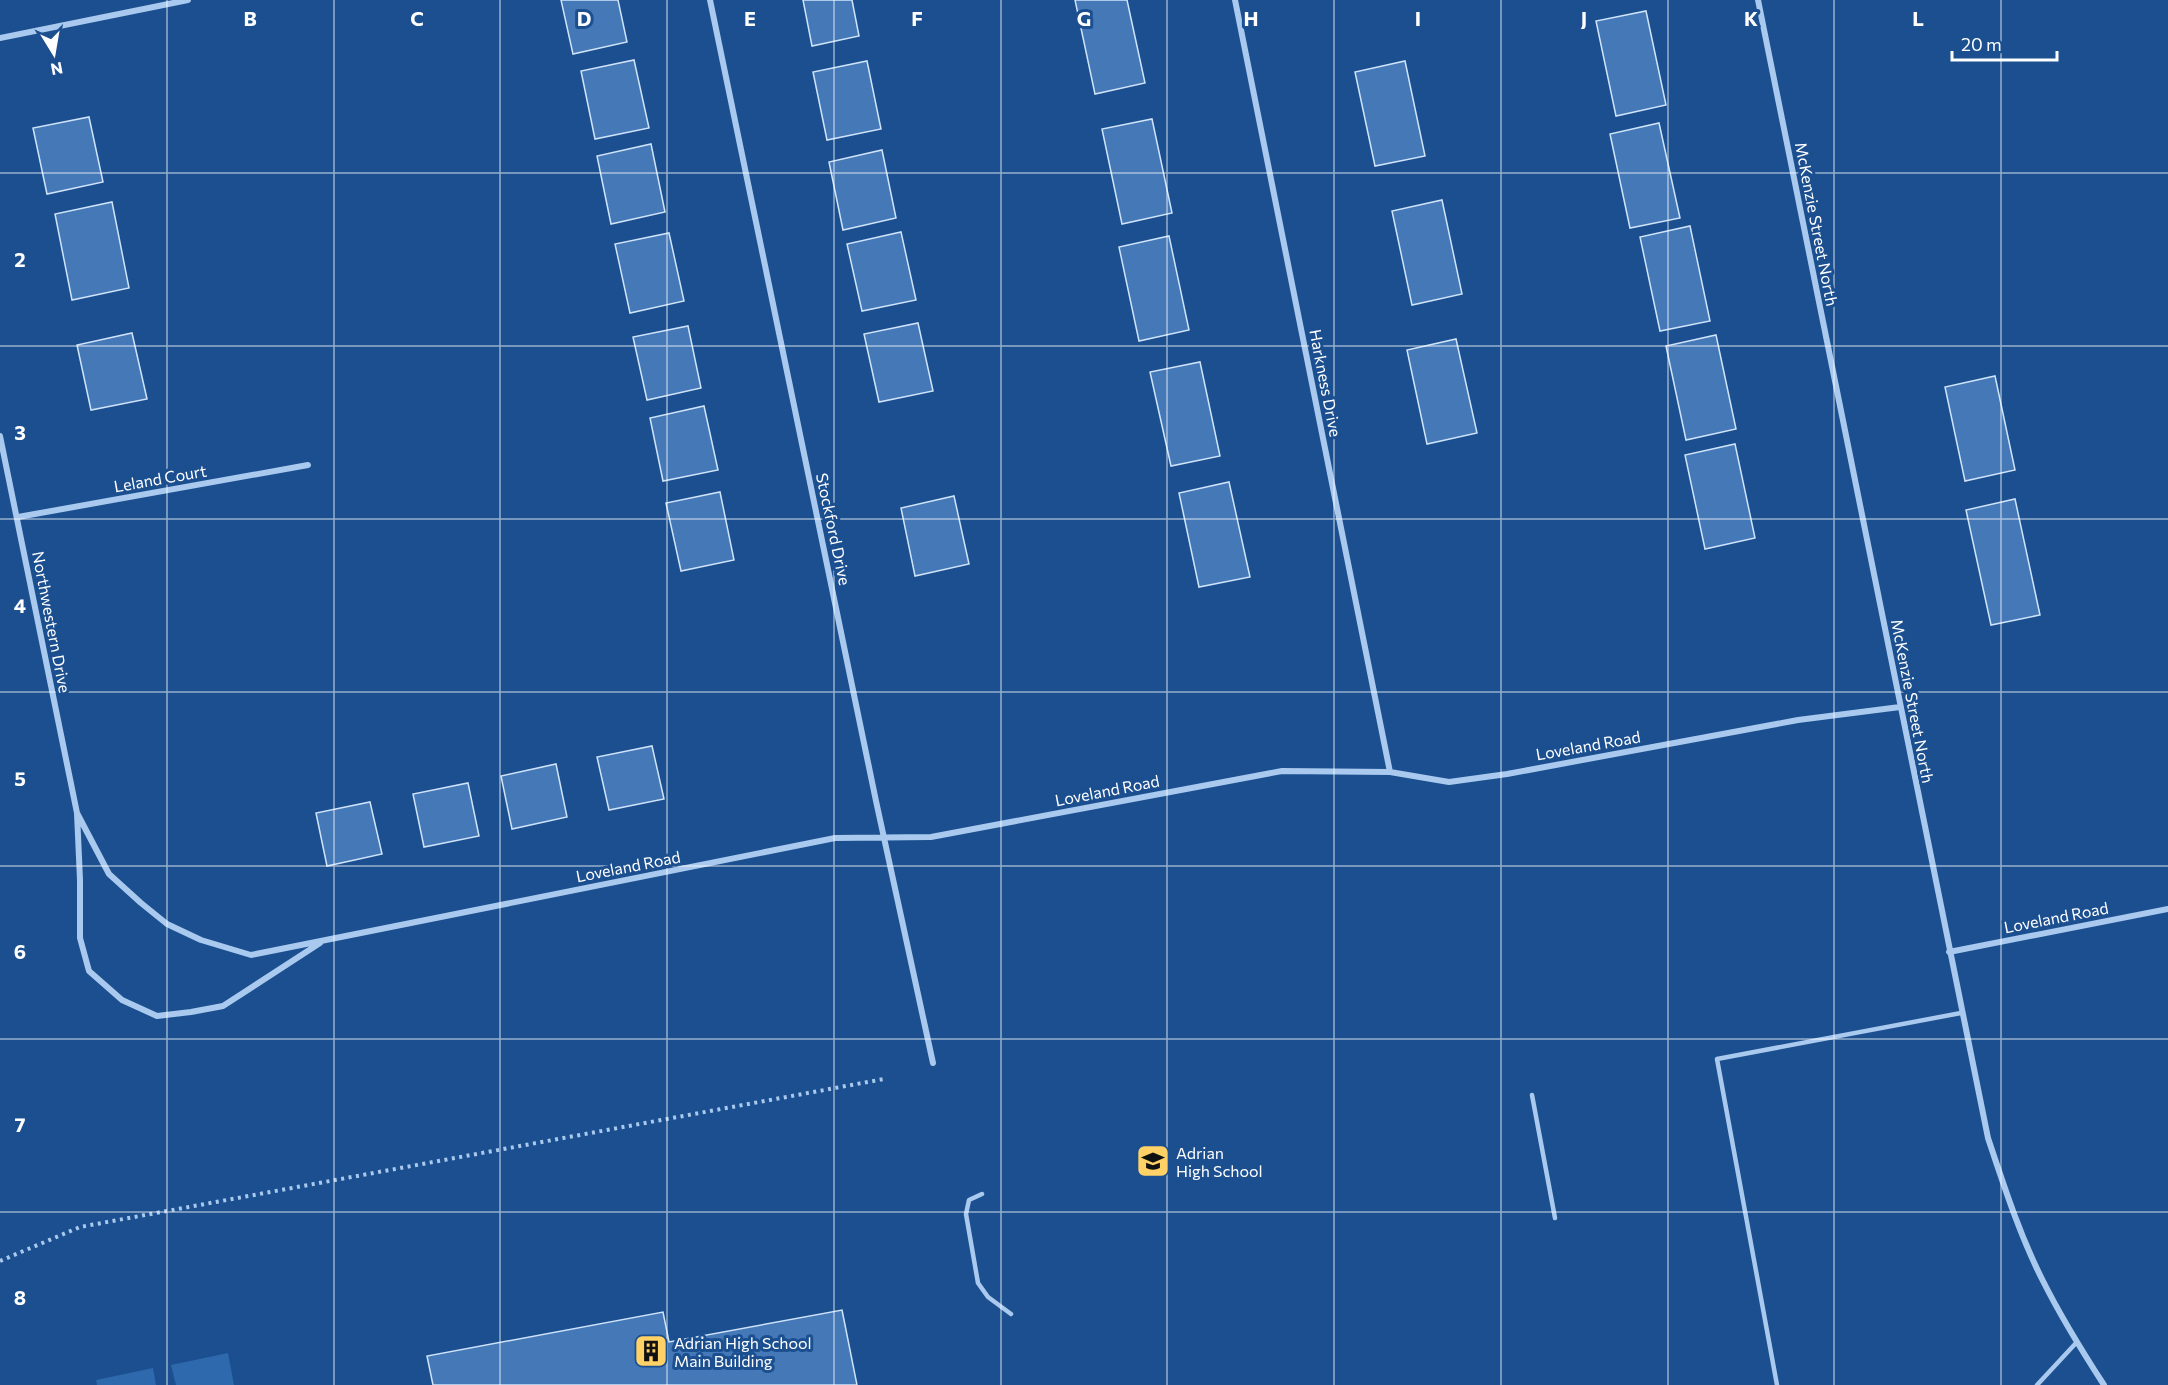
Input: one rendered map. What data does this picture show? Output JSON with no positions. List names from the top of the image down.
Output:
{
  "streets": {
    "street": [
      "McKenzie Street North",
      "Harkness Drive",
      "Leland Court",
      "Stockford Drive",
      "Northwestern Drive",
      "Loveland Road"
    ]
  },
  "crossings": [
    ["McKenzie Street North", "Loveland Road"],
    ["Harkness Drive", "Loveland Road"],
    ["Leland Court", "Northwestern Drive"],
    ["Stockford Drive", "Loveland Road"],
    ["Northwestern Drive", "Loveland Road"]
  ],
  "places": {
    "school or university": ["Adrian High School"],
    "building": ["Adrian High School Main Building"]
  },
  "scale_bar": "20 m",
  "north": "bottom",
  "grid": {
    "columns": [
      "B",
      "C",
      "D",
      "E",
      "F",
      "G",
      "H",
      "I",
      "J",
      "K",
      "L"
    ],
    "rows": [
      "2",
      "3",
      "4",
      "5",
      "6",
      "7",
      "8"
    ]
  }
}
